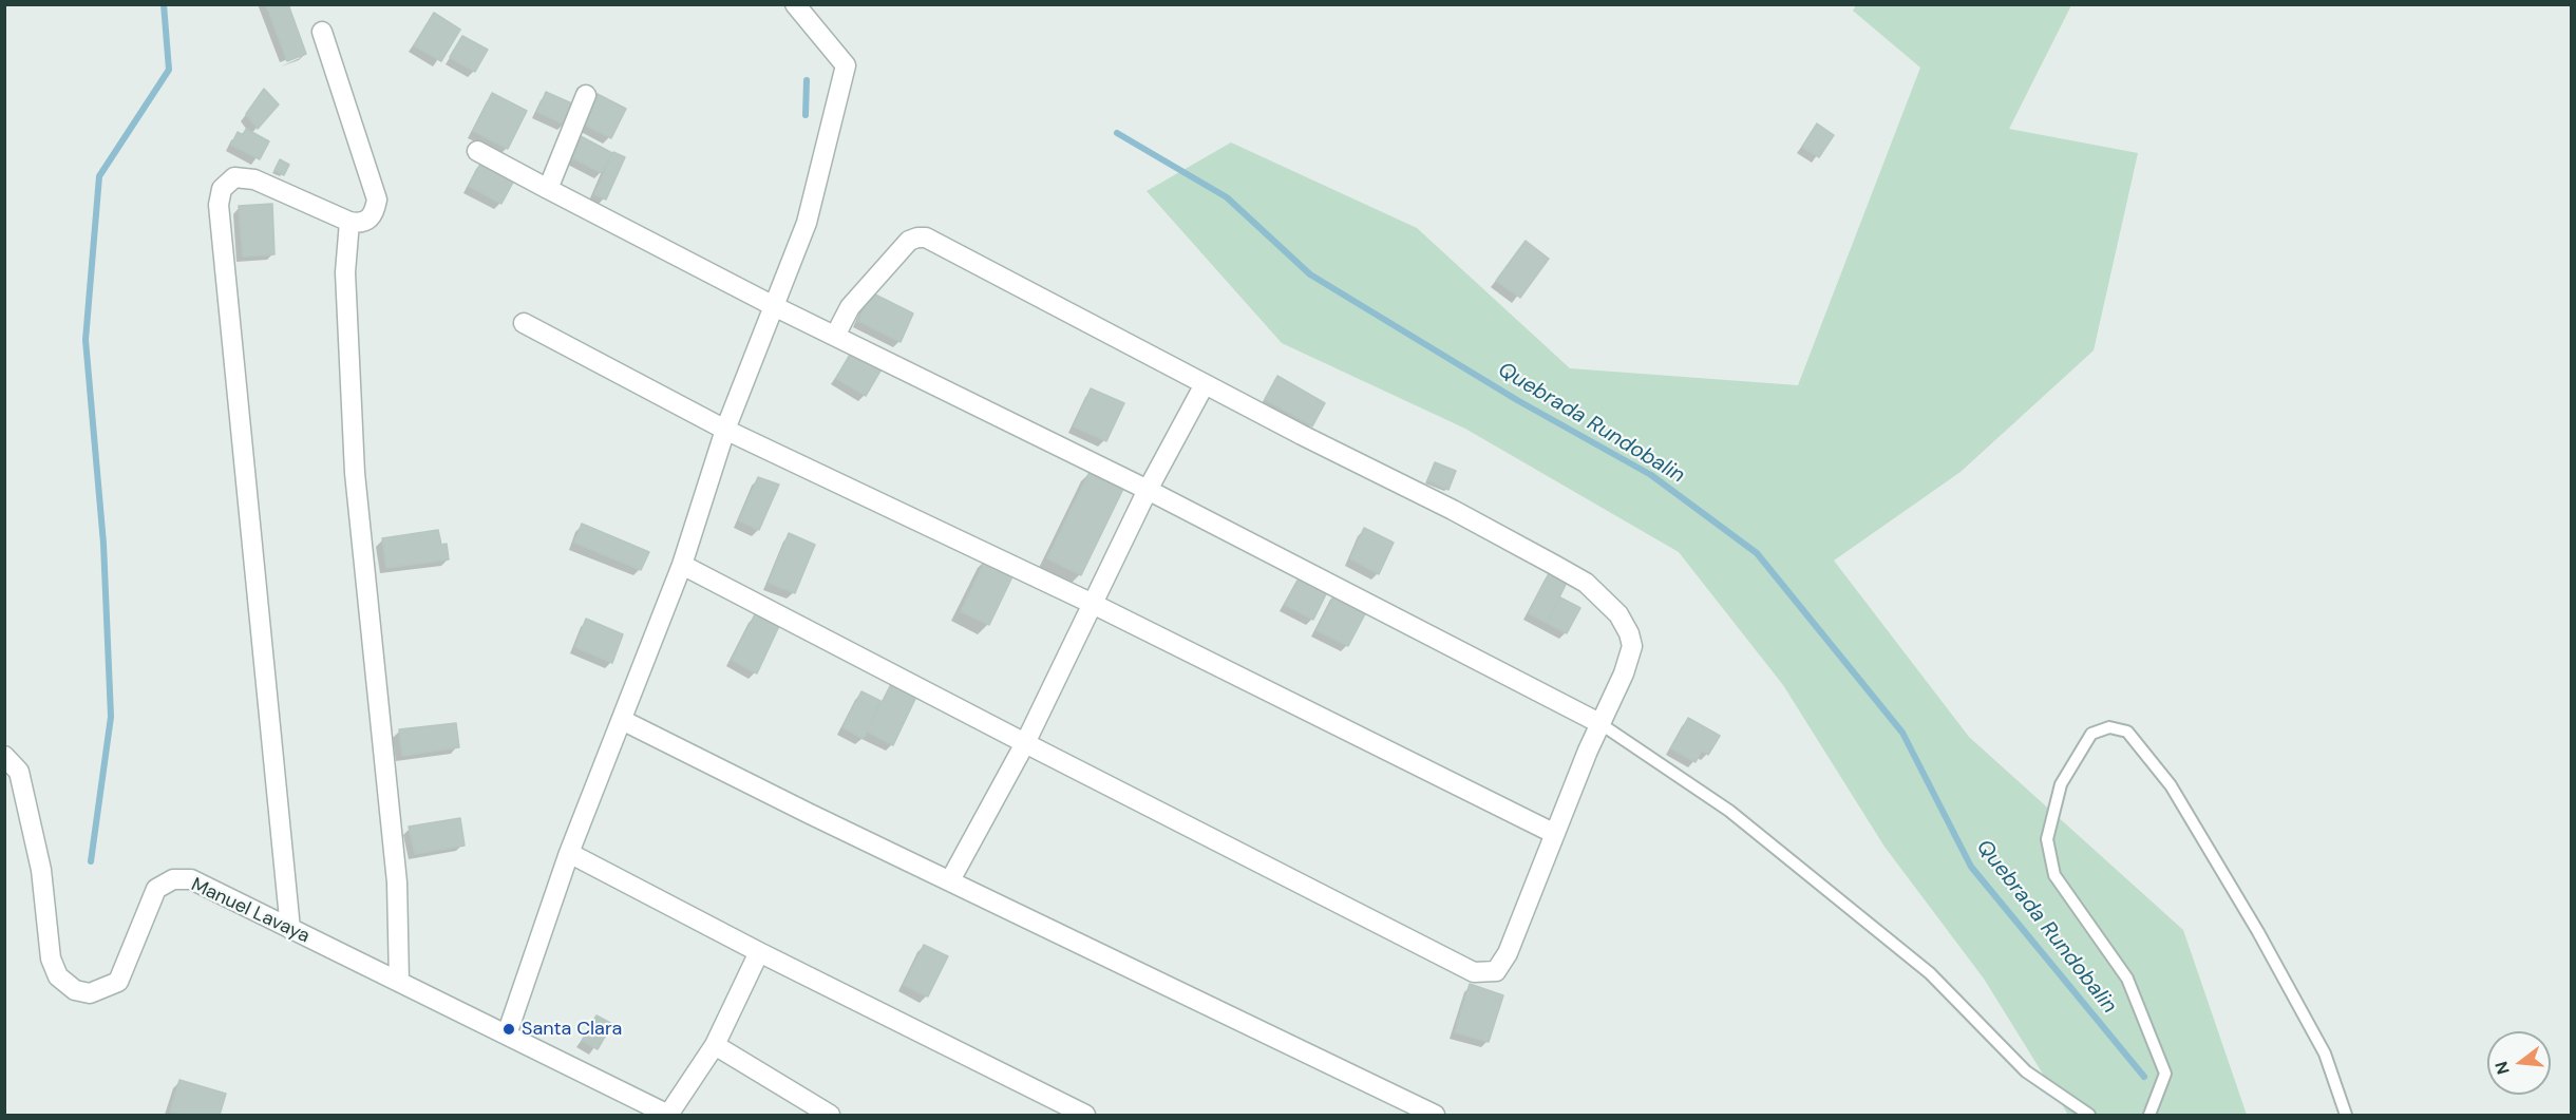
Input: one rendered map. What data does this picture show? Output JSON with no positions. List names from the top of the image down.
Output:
{
  "streets": {
    "street": ["Manuel Lavaya"]
  },
  "water": ["Quebrada Rundobalin"],
  "places": ["Santa Clara"],
  "north": "left"
}
